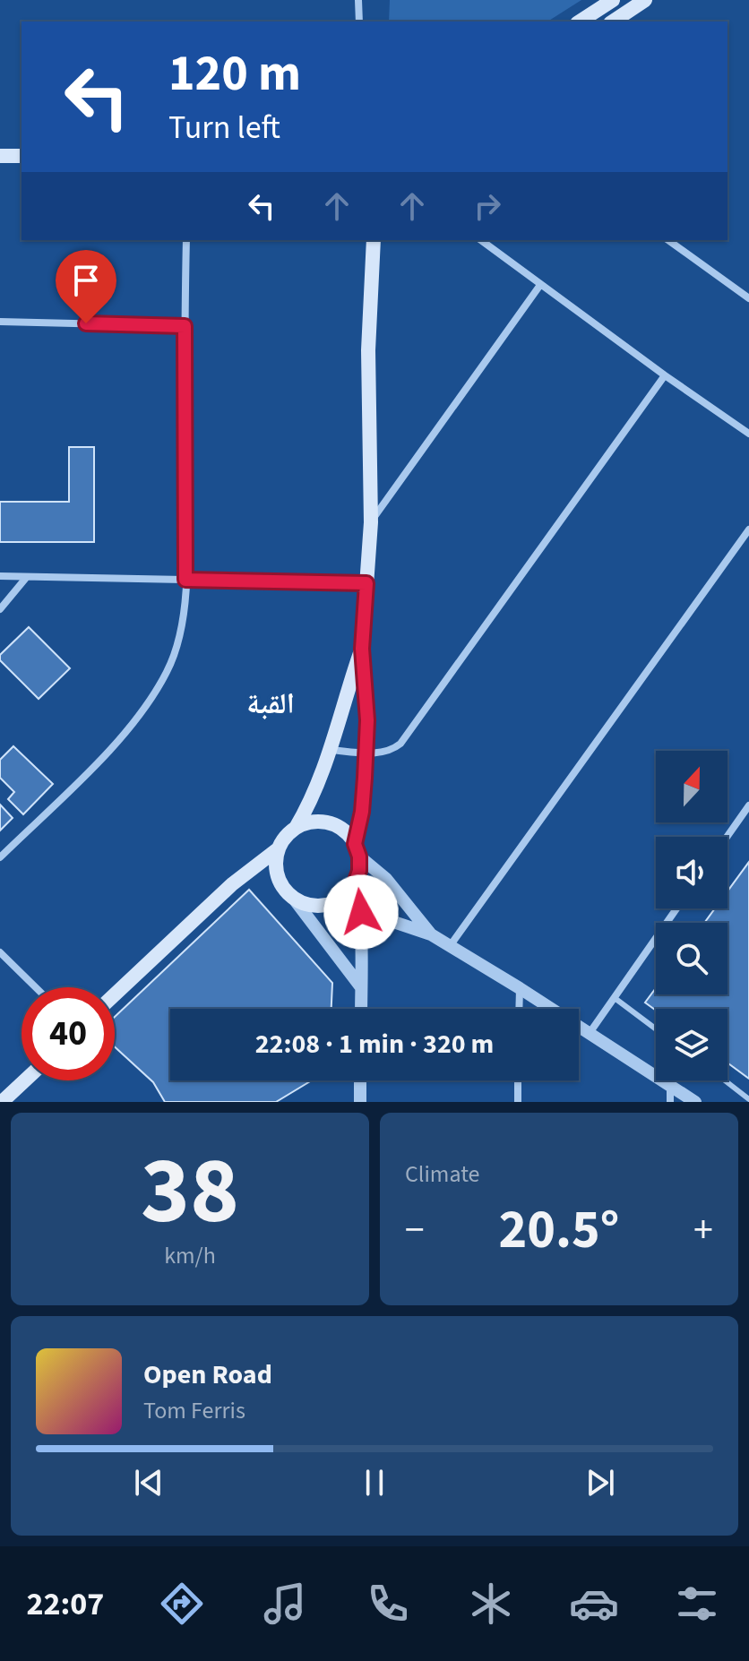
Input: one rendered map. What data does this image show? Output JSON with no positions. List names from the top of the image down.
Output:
{
  "districts": ["القبة"],
  "north": "top",
  "page": {
    "turn": ["120 m", "Turn left"],
    "limit": "40",
    "trip": "22:08 · 1 min · 320 m",
    "tile": [
      ["38", "km/h"],
      "Climate"
    ],
    "heat": ["−", "20.5°", "+"],
    "song": ["Open Road", "Tom Ferris"],
    "tabs": "22:07"
  }
}
